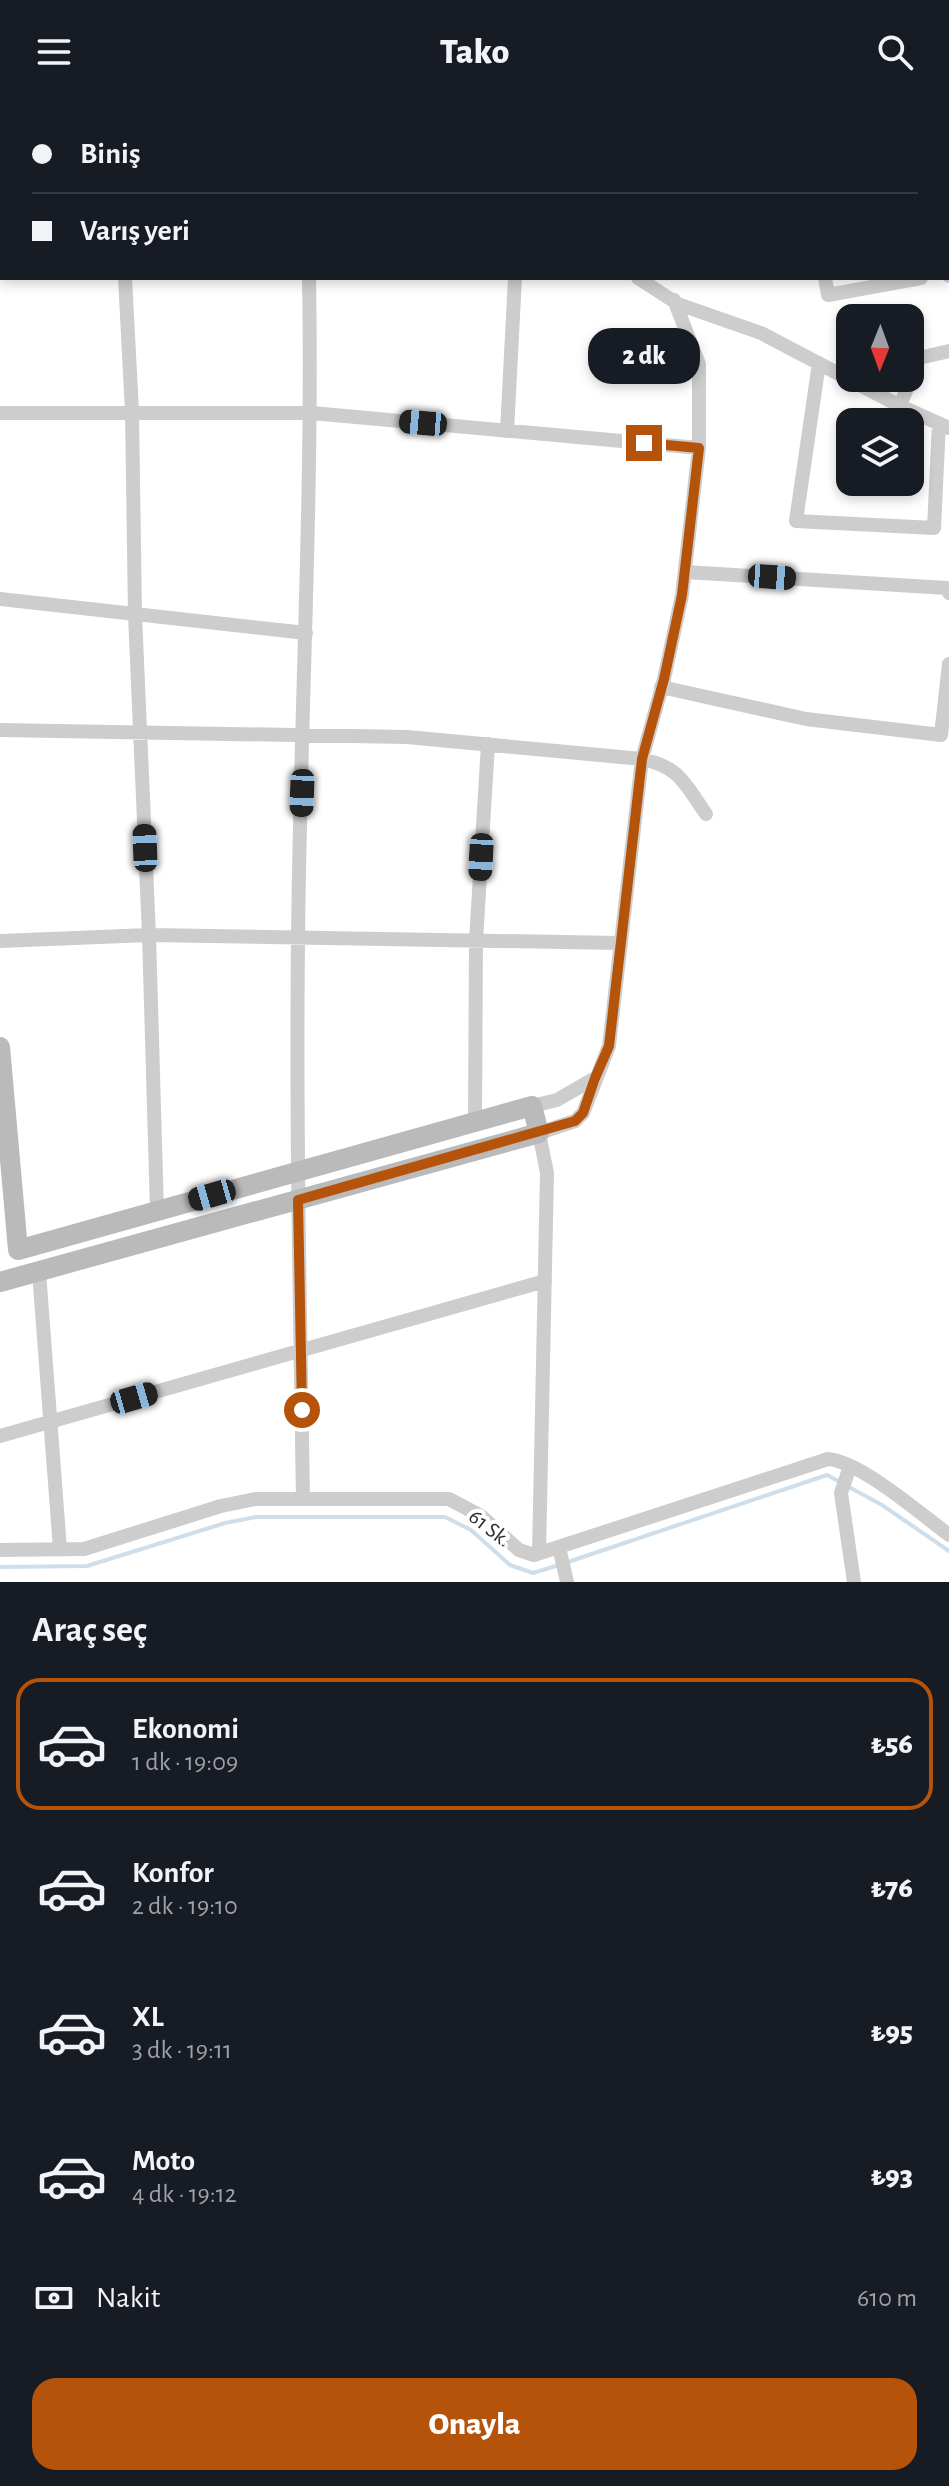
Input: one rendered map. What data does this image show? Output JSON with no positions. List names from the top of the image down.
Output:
{
  "streets": {
    "street": ["61 Sk."]
  },
  "north": "bottom",
  "page": {
    "header": "Tako",
    "banner": ["Biniş", "Varış yeri"],
    "bubble": "2 dk",
    "heading": "Araç seç",
    "list": [
      {
        "name": "Ekonomi",
        "note": "1 dk · 19:09",
        "value": "₺56"
      },
      {
        "name": "Konfor",
        "note": "2 dk · 19:10",
        "value": "₺76"
      },
      {
        "name": "XL",
        "note": "3 dk · 19:11",
        "value": "₺95"
      },
      {
        "name": "Moto",
        "note": "4 dk · 19:12",
        "value": "₺93"
      }
    ],
    "pay": ["Nakit", "610 m"],
    "buttons": "Onayla"
  }
}
